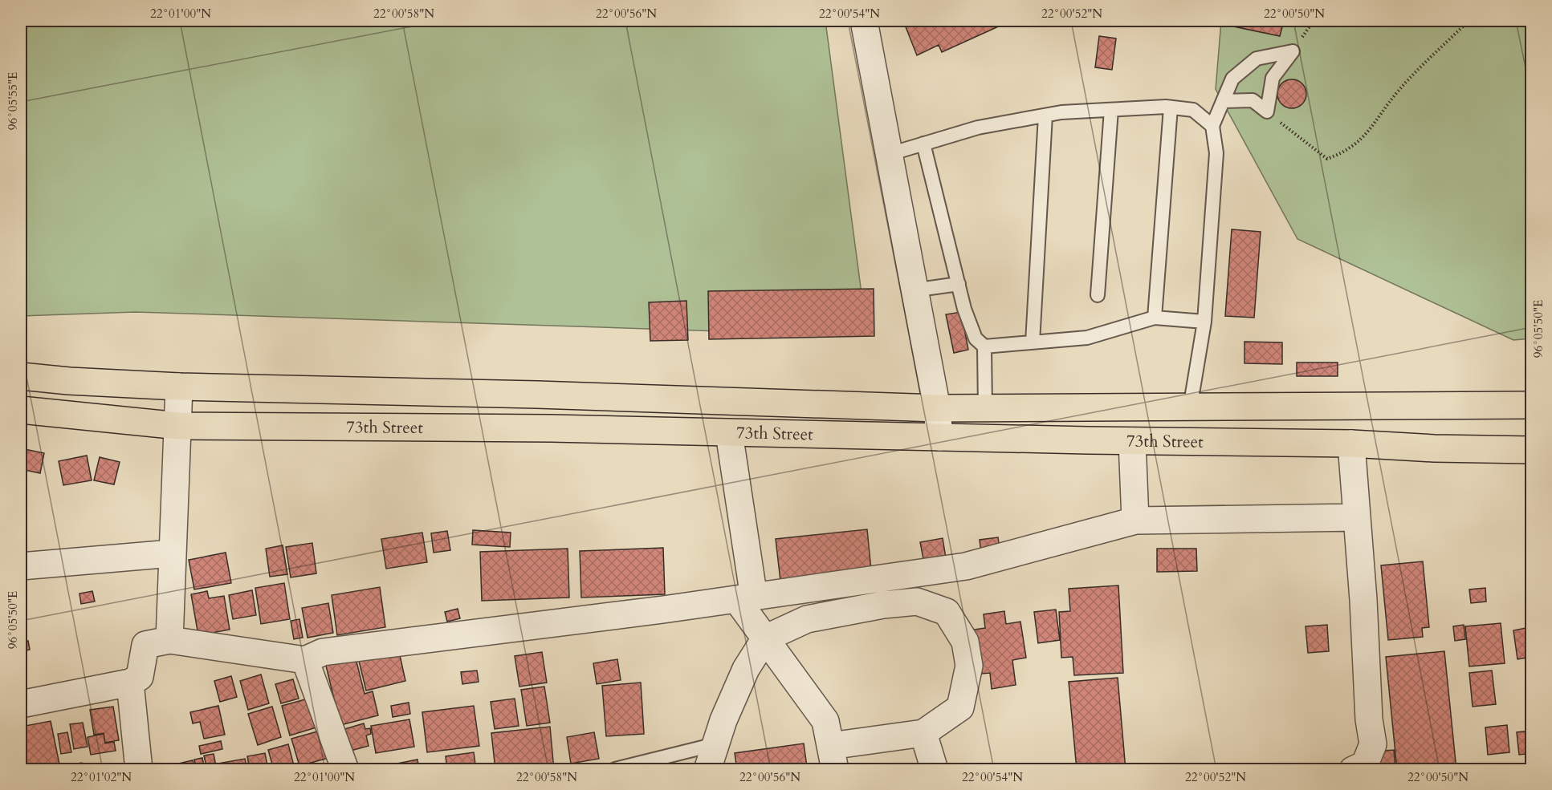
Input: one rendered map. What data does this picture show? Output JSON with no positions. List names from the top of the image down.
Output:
{
  "streets": {
    "main road": ["73th Street"]
  },
  "coordinates": [
    "22°01'00\"N",
    "22°00'58\"N",
    "22°00'56\"N",
    "22°00'54\"N",
    "22°00'52\"N",
    "22°00'50\"N",
    "96°05'55\"E",
    "96°05'50\"E",
    "22°01'02\"N"
  ]
}
